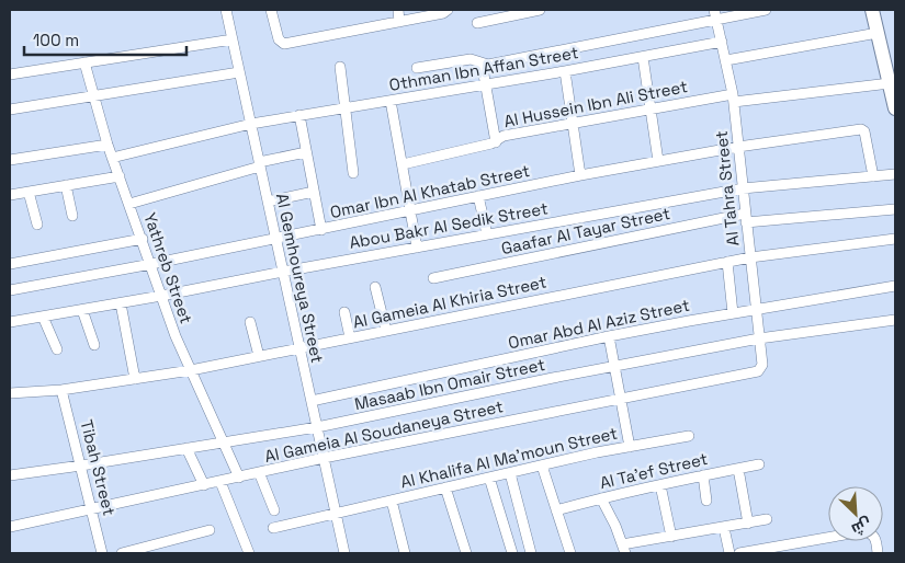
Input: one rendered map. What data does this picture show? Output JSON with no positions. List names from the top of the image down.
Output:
{
  "streets": {
    "street": [
      "Othman Ibn Affan Street",
      "Al Hussein Ibn Ali Street",
      "Al Tahra Street",
      "Omar Ibn Al Khatab Street",
      "Abou Bakr Al Sedik Street",
      "Gaafar Al Tayar Street",
      "Yathreb Street",
      "Al Gemhoureya Street",
      "Al Gameia Al Khiria Street",
      "Omar Abd Al Aziz Street",
      "Masaab Ibn Omair Street",
      "Al Gameia Al Soudaneya Street",
      "Al Khalifa Al Ma'moun Street",
      "Tibah Street",
      "Al Ta'ef Street"
    ]
  },
  "crossings": [
    ["Othman Ibn Affan Street", "Al Tahra Street"],
    ["Othman Ibn Affan Street", "Yathreb Street"],
    ["Othman Ibn Affan Street", "Al Gemhoureya Street"],
    ["Al Hussein Ibn Ali Street", "Al Tahra Street"],
    ["Al Tahra Street", "Omar Ibn Al Khatab Street"],
    ["Al Tahra Street", "Abou Bakr Al Sedik Street"],
    ["Al Tahra Street", "Gaafar Al Tayar Street"],
    ["Al Tahra Street", "Al Gameia Al Khiria Street"],
    ["Al Tahra Street", "Omar Abd Al Aziz Street"],
    ["Al Tahra Street", "Masaab Ibn Omair Street"],
    ["Al Tahra Street", "Al Gameia Al Soudaneya Street"],
    ["Omar Ibn Al Khatab Street", "Abou Bakr Al Sedik Street"],
    ["Omar Ibn Al Khatab Street", "Yathreb Street"],
    ["Omar Ibn Al Khatab Street", "Al Gemhoureya Street"],
    ["Abou Bakr Al Sedik Street", "Yathreb Street"],
    ["Abou Bakr Al Sedik Street", "Al Gemhoureya Street"],
    ["Yathreb Street", "Al Gameia Al Khiria Street"],
    ["Yathreb Street", "Masaab Ibn Omair Street"],
    ["Yathreb Street", "Al Gameia Al Soudaneya Street"],
    ["Al Gemhoureya Street", "Al Gameia Al Khiria Street"],
    ["Al Gemhoureya Street", "Omar Abd Al Aziz Street"],
    ["Al Gemhoureya Street", "Masaab Ibn Omair Street"],
    ["Al Gemhoureya Street", "Al Gameia Al Soudaneya Street"],
    ["Al Gemhoureya Street", "Al Khalifa Al Ma'moun Street"],
    ["Al Gameia Al Khiria Street", "Tibah Street"],
    ["Masaab Ibn Omair Street", "Tibah Street"],
    ["Al Gameia Al Soudaneya Street", "Tibah Street"]
  ],
  "scale_bar": "100 m",
  "north": "bottom right"
}
